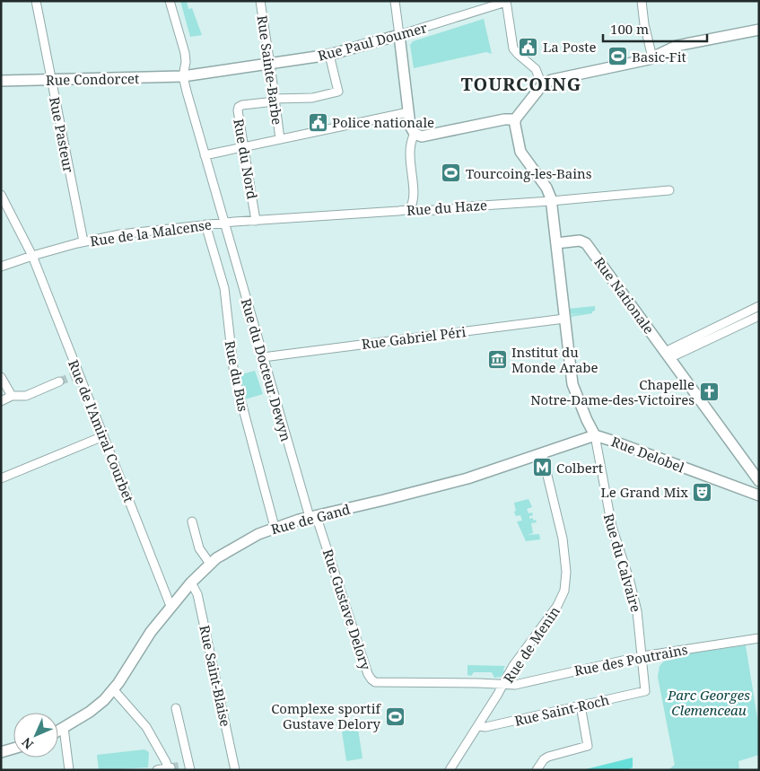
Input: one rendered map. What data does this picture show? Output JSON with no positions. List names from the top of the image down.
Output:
{
  "streets": {
    "main road": [
      "Rue Paul Doumer",
      "Rue Condorcet",
      "Rue Nationale",
      "Rue Delobel",
      "Rue de Gand"
    ],
    "street": [
      "Rue Sainte-Barbe",
      "Rue Pasteur",
      "Rue du Nord",
      "Rue du Haze",
      "Rue de la Malcense",
      "Rue Gabriel Péri",
      "Rue du Docteur Dewyn",
      "Rue du Bus",
      "Rue de l'Amiral Courbet",
      "Rue du Calvaire",
      "Rue Gustave Delory",
      "Rue de Menin",
      "Rue des Poutrains",
      "Rue Saint-Blaise",
      "Rue Saint-Roch"
    ]
  },
  "crossings": [
    ["Rue Paul Doumer", "Rue Sainte-Barbe"],
    ["Rue Paul Doumer", "Rue Condorcet"],
    ["Rue Paul Doumer", "Rue du Docteur Dewyn"],
    ["Rue Sainte-Barbe", "Rue du Nord"],
    ["Rue Condorcet", "Rue Pasteur"],
    ["Rue Condorcet", "Rue du Docteur Dewyn"],
    ["Rue Pasteur", "Rue de la Malcense"],
    ["Rue du Nord", "Rue du Haze"],
    ["Rue du Haze", "Rue de la Malcense"],
    ["Rue du Haze", "Rue du Docteur Dewyn"],
    ["Rue de la Malcense", "Rue du Docteur Dewyn"],
    ["Rue de la Malcense", "Rue du Bus"],
    ["Rue de la Malcense", "Rue de l'Amiral Courbet"],
    ["Rue Gabriel Péri", "Rue du Docteur Dewyn"],
    ["Rue du Docteur Dewyn", "Rue de Gand"],
    ["Rue du Docteur Dewyn", "Rue Gustave Delory"],
    ["Rue du Bus", "Rue de Gand"],
    ["Rue de l'Amiral Courbet", "Rue de Gand"],
    ["Rue Delobel", "Rue de Gand"],
    ["Rue Delobel", "Rue du Calvaire"],
    ["Rue de Gand", "Rue du Calvaire"],
    ["Rue de Gand", "Rue Gustave Delory"],
    ["Rue de Gand", "Rue de Menin"],
    ["Rue de Gand", "Rue Saint-Blaise"],
    ["Rue du Calvaire", "Rue des Poutrains"],
    ["Rue du Calvaire", "Rue Saint-Roch"],
    ["Rue Gustave Delory", "Rue de Menin"],
    ["Rue Gustave Delory", "Rue des Poutrains"],
    ["Rue de Menin", "Rue des Poutrains"],
    ["Rue de Menin", "Rue Saint-Roch"]
  ],
  "districts": ["TOURCOING"],
  "parks": ["Parc Georges Clemenceau"],
  "places": {
    "public building": ["La Poste", "Police nationale"],
    "sports": ["Basic-Fit", "Tourcoing-les-Bains", "Complexe sportif Gustave Delory"],
    "museum": ["Institut du Monde Arabe"],
    "church": ["Chapelle Notre-Dame-des-Victoires"],
    "metro station": ["Colbert"],
    "theatre": ["Le Grand Mix"]
  },
  "scale_bar": "100 m",
  "north": "bottom left"
}
